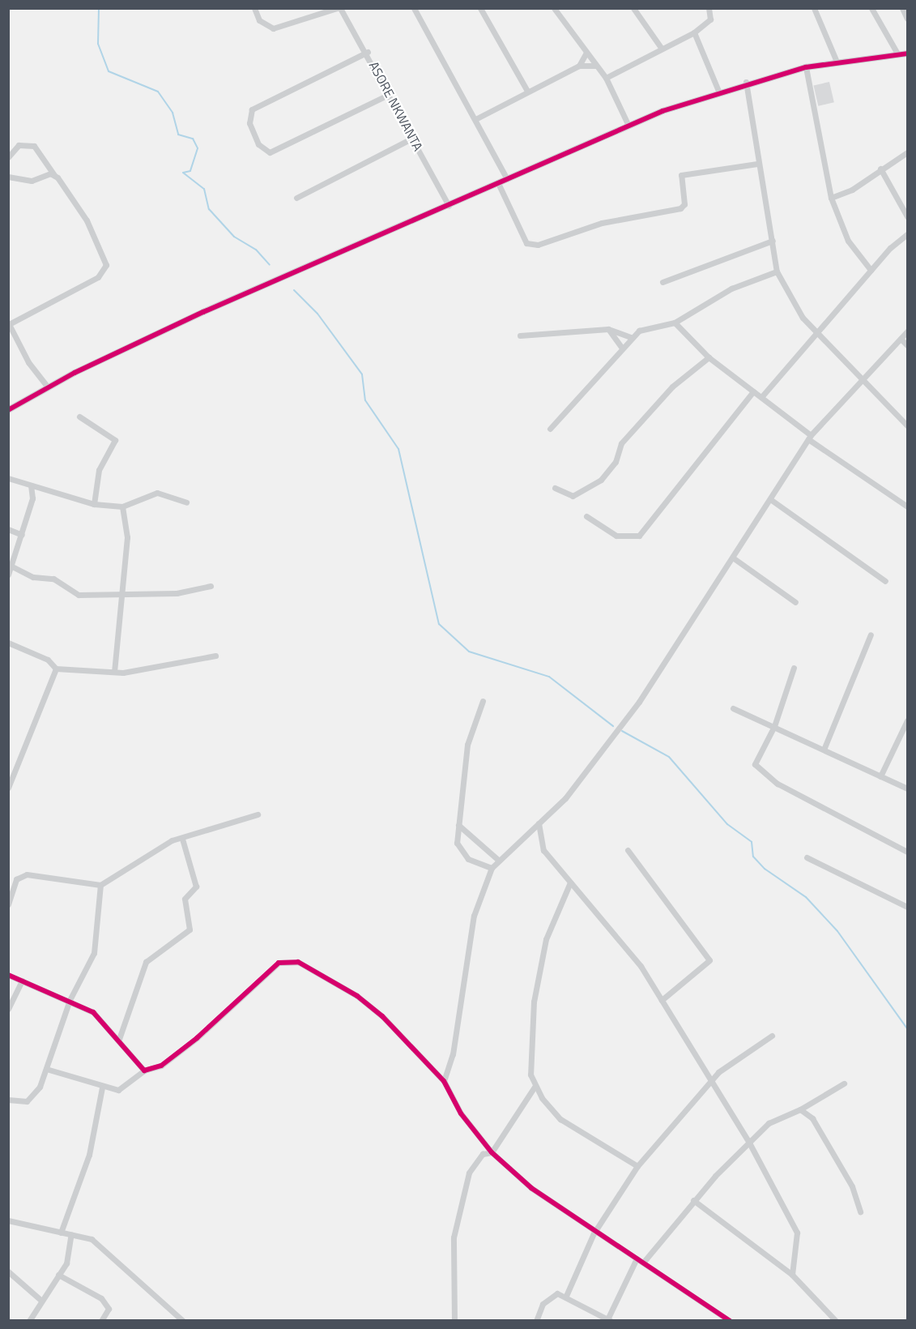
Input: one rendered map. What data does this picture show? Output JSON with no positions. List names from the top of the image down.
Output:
{
  "streets": {
    "street": ["ASORE NKWANTA"]
  }
}
